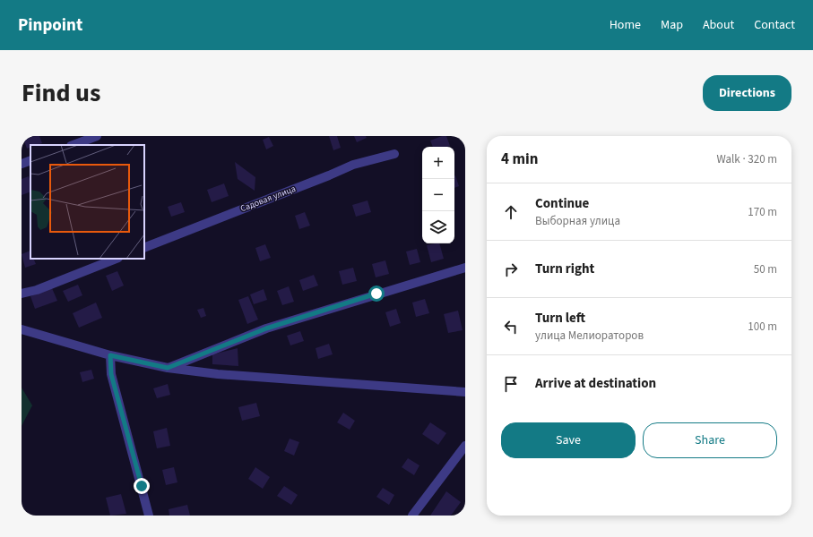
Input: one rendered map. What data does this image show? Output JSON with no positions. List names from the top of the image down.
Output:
{
  "streets": {
    "street": ["Садовая улица"]
  },
  "page": {
    "header": "Pinpoint",
    "nav": [
      "Home",
      "Map",
      "About",
      "Contact"
    ],
    "title": "Find us",
    "buttons": [
      "Directions",
      ["Save", "Share"]
    ],
    "heading": ["4 min", "Walk · 320 m"],
    "map_buttons": ["+", "−"],
    "list": [
      ["Continue", "Выборная улица", "170 m"],
      ["Turn right", "50 m"],
      ["Turn left", "улица Мелиораторов", "100 m"],
      "Arrive at destination"
    ]
  }
}
